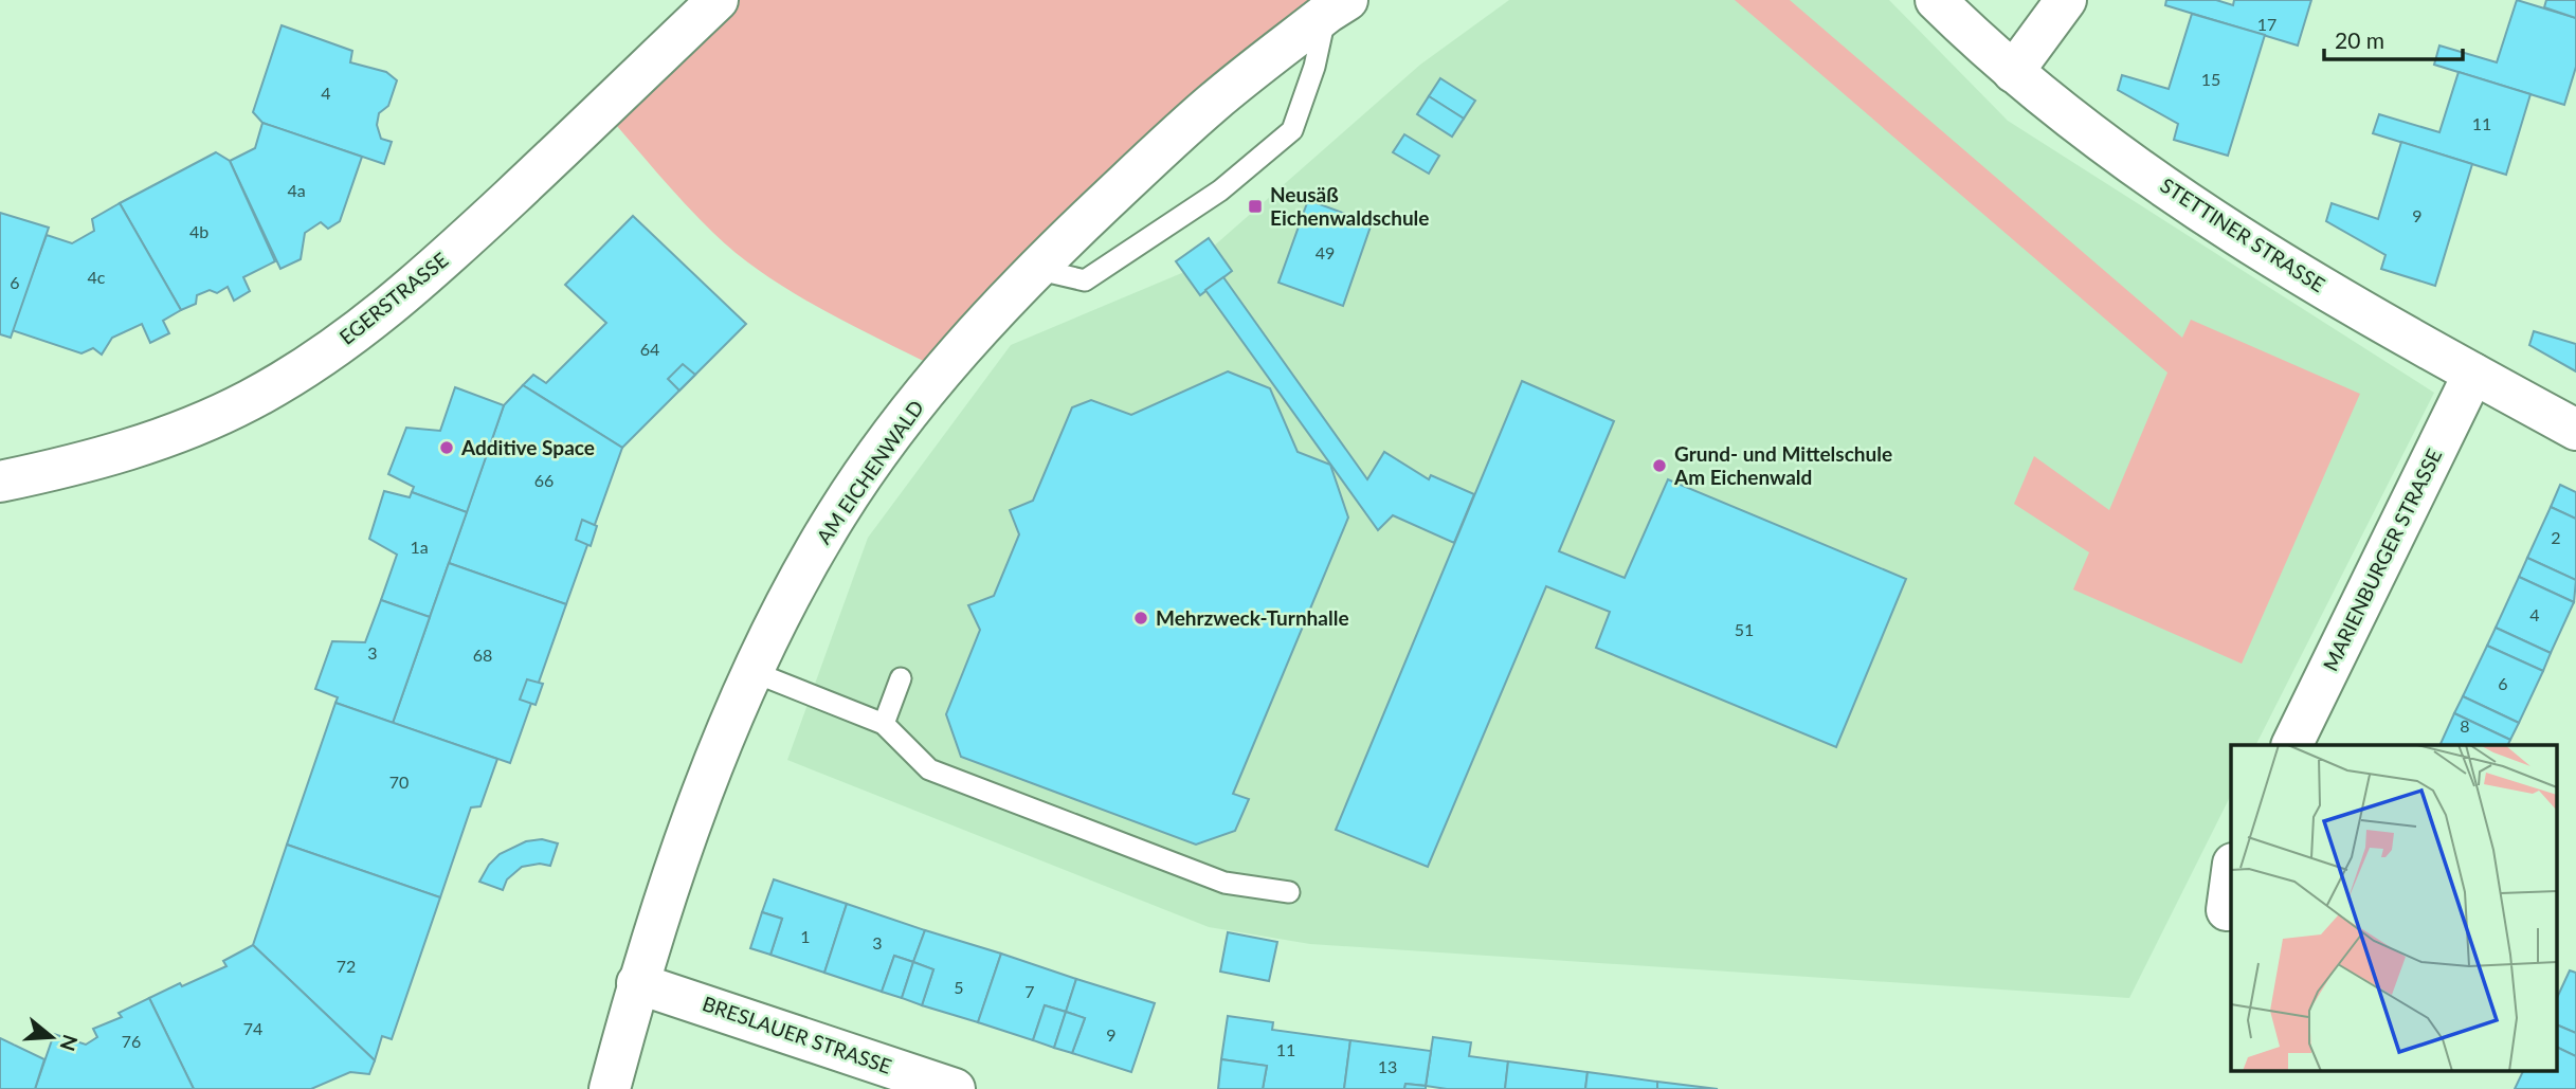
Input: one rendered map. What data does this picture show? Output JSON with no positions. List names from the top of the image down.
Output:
{
  "streets": {
    "street": [
      "STETTINER STRASSE",
      "EGERSTRASSE",
      "AM EICHENWALD",
      "MARIENBURGER STRASSE",
      "BRESLAUER STRASSE"
    ]
  },
  "crossings": [
    ["STETTINER STRASSE", "MARIENBURGER STRASSE"],
    ["AM EICHENWALD", "BRESLAUER STRASSE"]
  ],
  "places": {
    "transit": ["Neusäß Eichenwaldschule"],
    "other": ["Additive Space", "Grund- und Mittelschule Am Eichenwald", "Mehrzweck-Turnhalle"]
  },
  "house_numbers": [
    "17",
    "15",
    "4",
    "11",
    "4a",
    "9",
    "4b",
    "49",
    "4c",
    "6",
    "64",
    "66",
    "2",
    "1a",
    "4",
    "51",
    "3",
    "68",
    "6",
    "8",
    "70",
    "1",
    "3",
    "72",
    "5",
    "7",
    "74",
    "9",
    "76",
    "11",
    "13"
  ],
  "scale_bar": "20 m",
  "north": "right"
}
